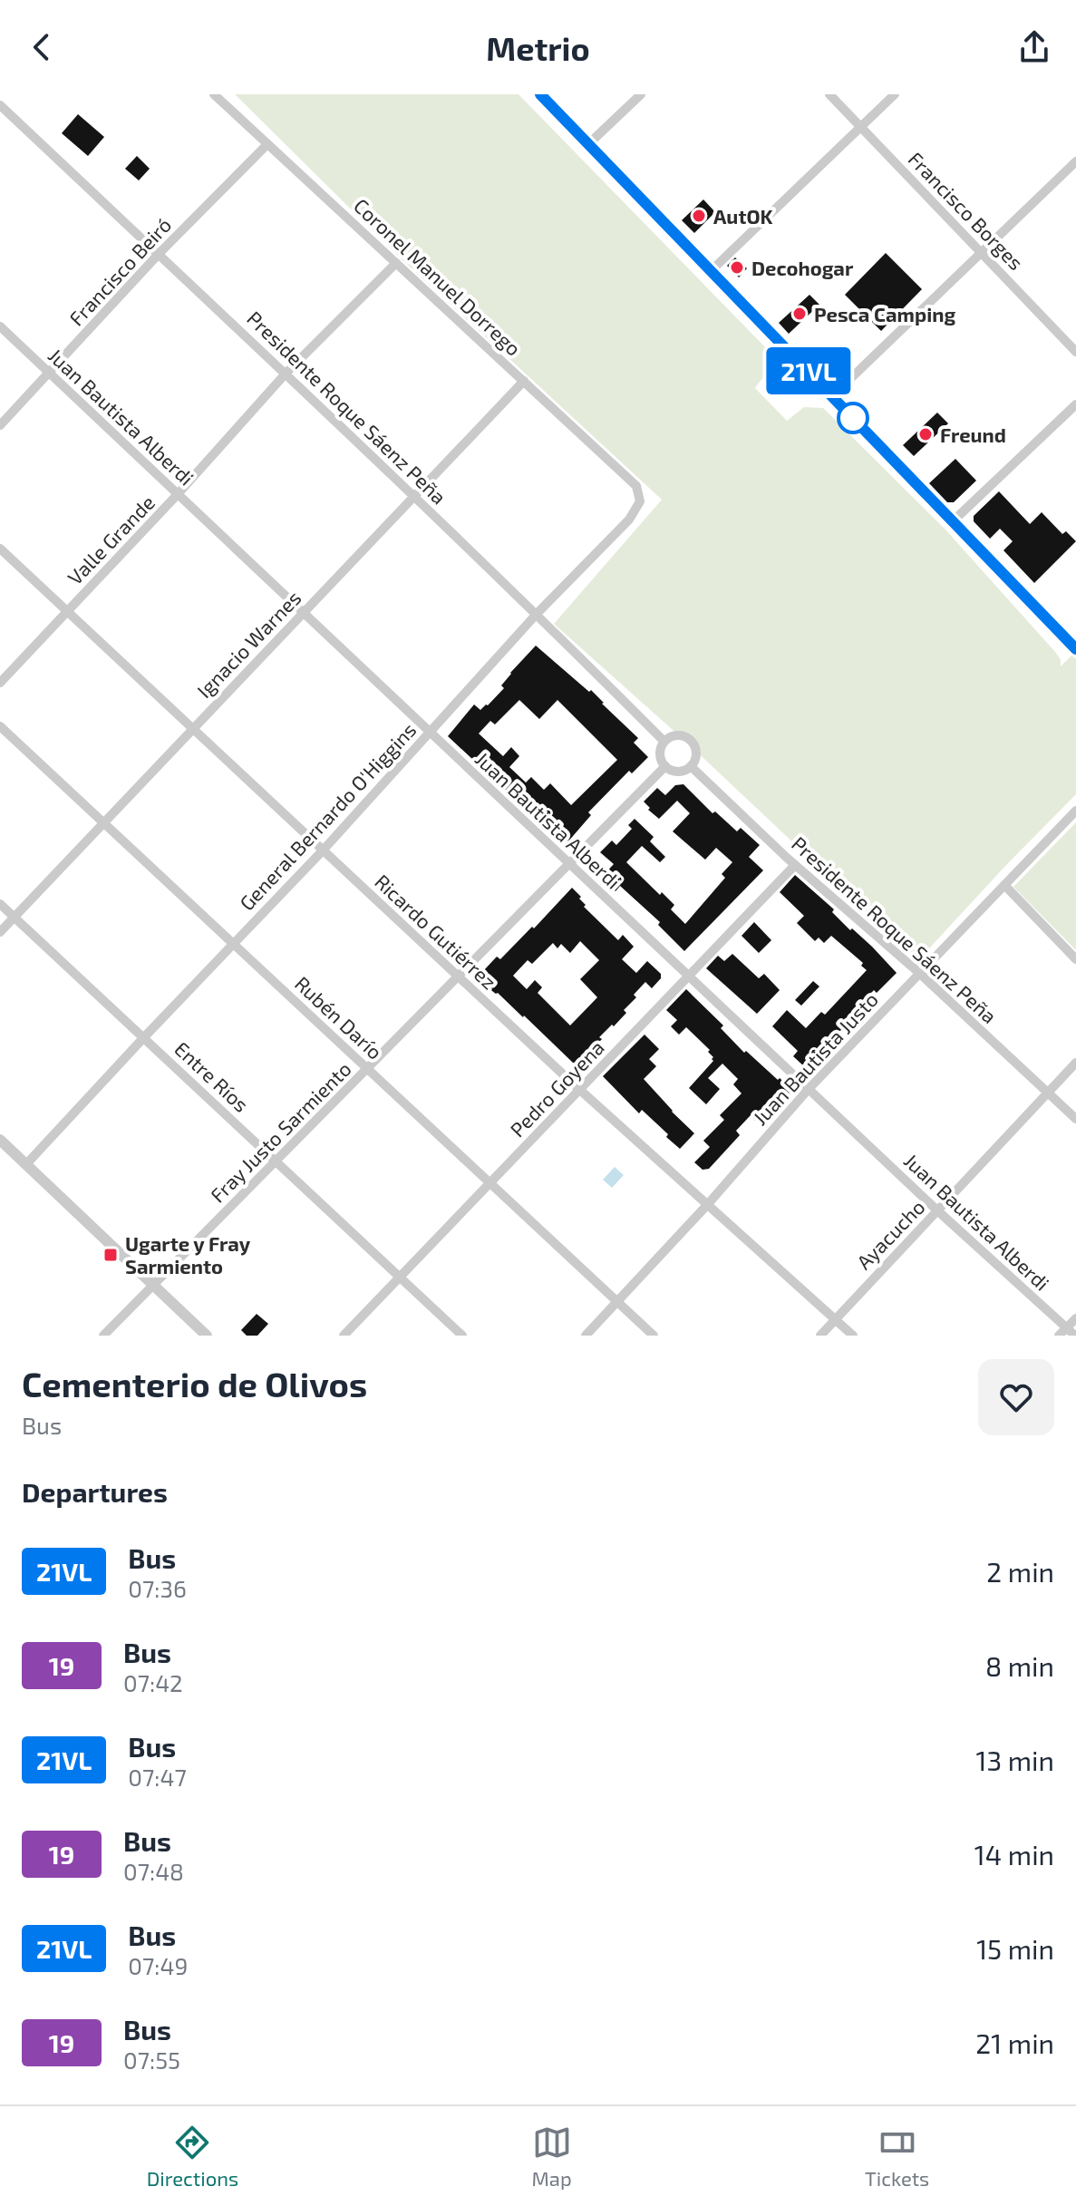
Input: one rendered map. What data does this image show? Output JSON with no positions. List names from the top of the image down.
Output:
{
  "streets": {
    "street": [
      "Francisco Borges",
      "Francisco Beiró",
      "Coronel Manuel Dorrego",
      "Presidente Roque Sáenz Peña",
      "Juan Bautista Alberdi",
      "Valle Grande",
      "Ignacio Warnes",
      "General Bernardo O'Higgins",
      "Ricardo Gutiérrez",
      "Rubén Darío",
      "Juan Bautista Justo",
      "Entre Ríos",
      "Pedro Goyena",
      "Fray Justo Sarmiento",
      "Ayacucho"
    ]
  },
  "crossings": [
    ["Francisco Beiró", "Coronel Manuel Dorrego"],
    ["Francisco Beiró", "Presidente Roque Sáenz Peña"],
    ["Francisco Beiró", "Juan Bautista Alberdi"],
    ["Coronel Manuel Dorrego", "Valle Grande"],
    ["Coronel Manuel Dorrego", "Ignacio Warnes"],
    ["Coronel Manuel Dorrego", "General Bernardo O'Higgins"],
    ["Presidente Roque Sáenz Peña", "Valle Grande"],
    ["Presidente Roque Sáenz Peña", "Ignacio Warnes"],
    ["Presidente Roque Sáenz Peña", "General Bernardo O'Higgins"],
    ["Presidente Roque Sáenz Peña", "Juan Bautista Justo"],
    ["Presidente Roque Sáenz Peña", "Pedro Goyena"],
    ["Presidente Roque Sáenz Peña", "Fray Justo Sarmiento"],
    ["Presidente Roque Sáenz Peña", "Ayacucho"],
    ["Juan Bautista Alberdi", "Valle Grande"],
    ["Juan Bautista Alberdi", "Ignacio Warnes"],
    ["Juan Bautista Alberdi", "General Bernardo O'Higgins"],
    ["Juan Bautista Alberdi", "Juan Bautista Justo"],
    ["Juan Bautista Alberdi", "Pedro Goyena"],
    ["Juan Bautista Alberdi", "Fray Justo Sarmiento"],
    ["Juan Bautista Alberdi", "Ayacucho"],
    ["Valle Grande", "Ricardo Gutiérrez"],
    ["Ignacio Warnes", "Ricardo Gutiérrez"],
    ["Ignacio Warnes", "Rubén Darío"],
    ["Ignacio Warnes", "Entre Ríos"],
    ["General Bernardo O'Higgins", "Ricardo Gutiérrez"],
    ["General Bernardo O'Higgins", "Rubén Darío"],
    ["General Bernardo O'Higgins", "Entre Ríos"],
    ["Ricardo Gutiérrez", "Juan Bautista Justo"],
    ["Ricardo Gutiérrez", "Pedro Goyena"],
    ["Ricardo Gutiérrez", "Fray Justo Sarmiento"],
    ["Ricardo Gutiérrez", "Ayacucho"],
    ["Rubén Darío", "Juan Bautista Justo"],
    ["Rubén Darío", "Pedro Goyena"],
    ["Rubén Darío", "Fray Justo Sarmiento"],
    ["Entre Ríos", "Pedro Goyena"],
    ["Entre Ríos", "Fray Justo Sarmiento"]
  ],
  "places": {
    "other": [
      "AutOK",
      "Decohogar",
      "Pesca Camping",
      "Freund"
    ],
    "transit": ["Ugarte y Fray Sarmiento"]
  },
  "lines": ["bus line 21VL"],
  "page": {
    "header": "Metrio",
    "on_map": "21VL",
    "heading": [
      ["Cementerio de Olivos", "Bus"],
      "Departures"
    ],
    "list": [
      {
        "mark": "21VL",
        "name": "Bus",
        "note": "07:36",
        "value": "2 min"
      },
      {
        "mark": "19",
        "name": "Bus",
        "note": "07:42",
        "value": "8 min"
      },
      {
        "mark": "21VL",
        "name": "Bus",
        "note": "07:47",
        "value": "13 min"
      },
      {
        "mark": "19",
        "name": "Bus",
        "note": "07:48",
        "value": "14 min"
      },
      {
        "mark": "21VL",
        "name": "Bus",
        "note": "07:49",
        "value": "15 min"
      },
      {
        "mark": "19",
        "name": "Bus",
        "note": "07:55",
        "value": "21 min"
      }
    ],
    "tabs": ["Directions", "Map", "Tickets"]
  }
}
